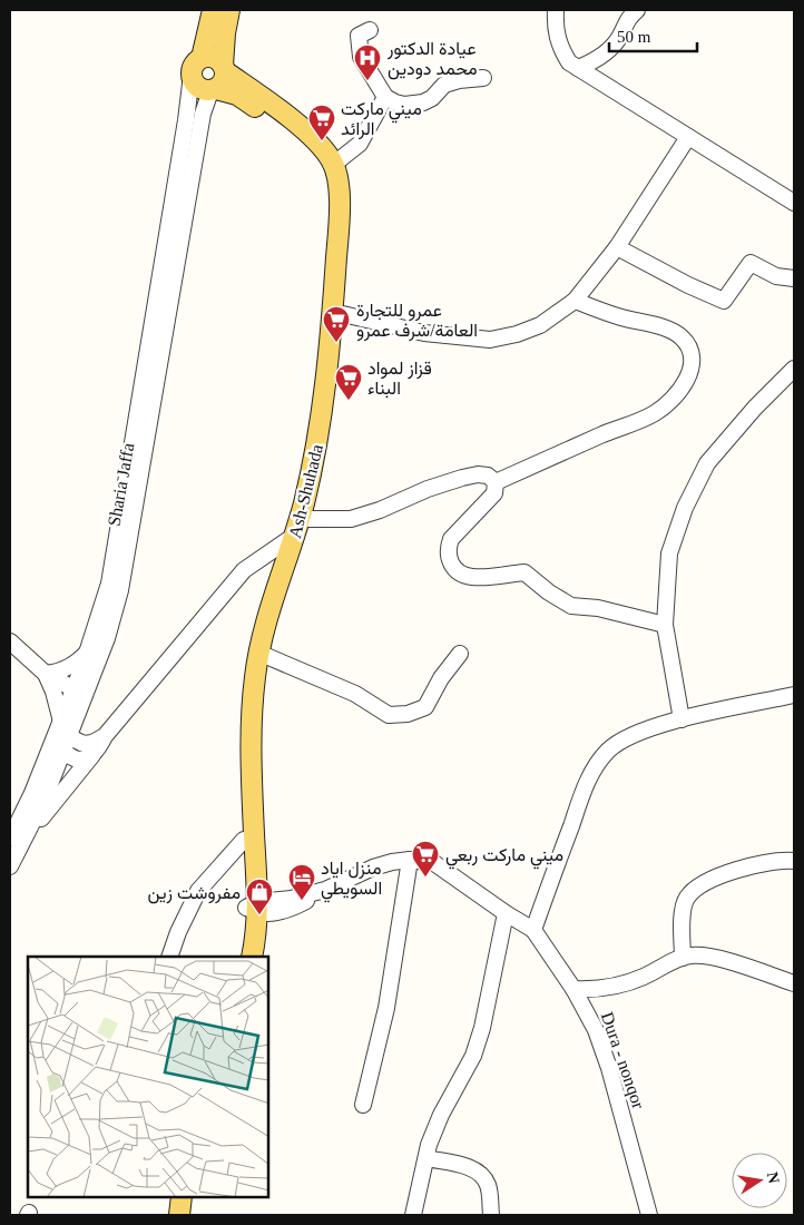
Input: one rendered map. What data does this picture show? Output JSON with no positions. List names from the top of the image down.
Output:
{
  "streets": {
    "main road": ["Ash-Shuhada"],
    "street": ["Sharia Jaffa", "Dura - nonqor"]
  },
  "crossings": [
    ["Sharia Jaffa", "Ash-Shuhada"]
  ],
  "places": {
    "hospital": ["عيادة الدكتور محمد دودين"],
    "supermarket": [
      "ميني ماركت الرائد",
      "عمرو للتجارة العامة/شرف عمرو",
      "قزاز لمواد البناء",
      "ميني ماركت ربعي"
    ],
    "hotel": ["منزل اياد السويطي"],
    "shop": ["مفروشت زين"]
  },
  "scale_bar": "50 m",
  "north": "right"
}
